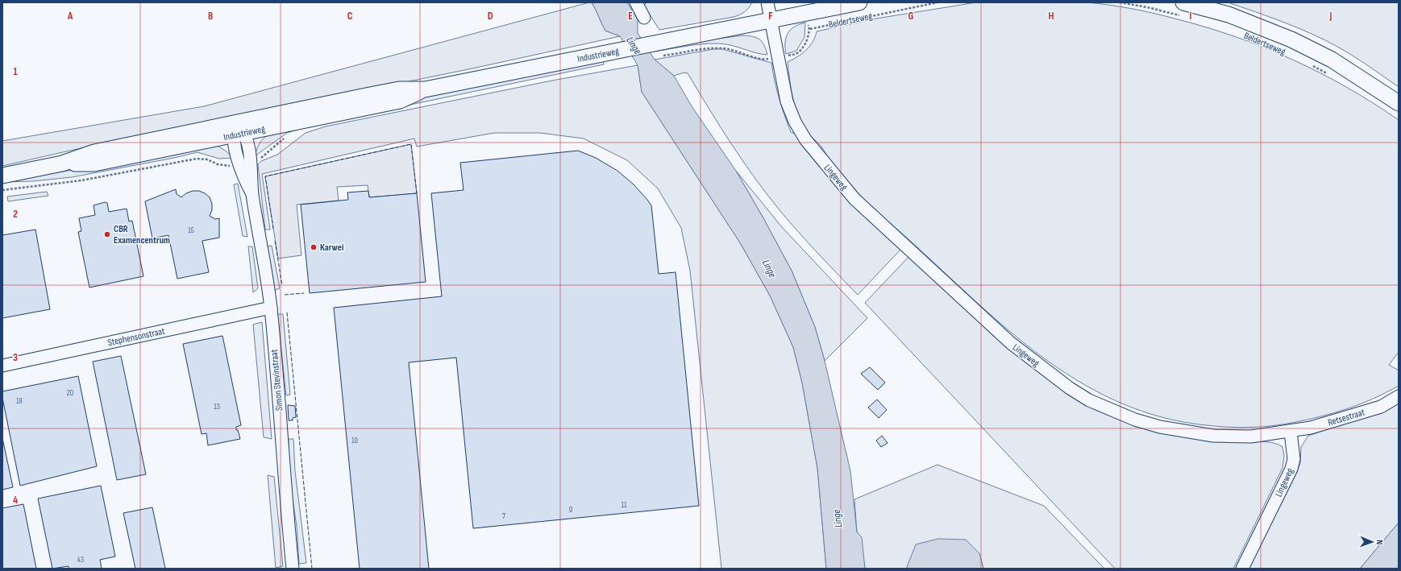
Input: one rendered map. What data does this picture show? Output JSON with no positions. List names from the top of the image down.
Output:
{
  "streets": {
    "main road": ["Beldertseweg", "Industrieweg"],
    "street": [
      "Lingeweg",
      "Stephensonstraat",
      "Simon Stevinstraat",
      "Retsestraat"
    ]
  },
  "crossings": [
    ["Beldertseweg", "Industrieweg"],
    ["Beldertseweg", "Lingeweg"],
    ["Industrieweg", "Lingeweg"],
    ["Industrieweg", "Simon Stevinstraat"],
    ["Lingeweg", "Retsestraat"],
    ["Stephensonstraat", "Simon Stevinstraat"]
  ],
  "water": ["Linge"],
  "places": ["CBR Examencentrum", "Karwei"],
  "house_numbers": [
    "15",
    "20",
    "18",
    "13",
    "10",
    "11",
    "9",
    "7",
    "43"
  ],
  "north": "right",
  "grid": {
    "columns": [
      "A",
      "B",
      "C",
      "D",
      "E",
      "F",
      "G",
      "H",
      "I",
      "J"
    ],
    "rows": [
      "1",
      "2",
      "3",
      "4"
    ]
  }
}
